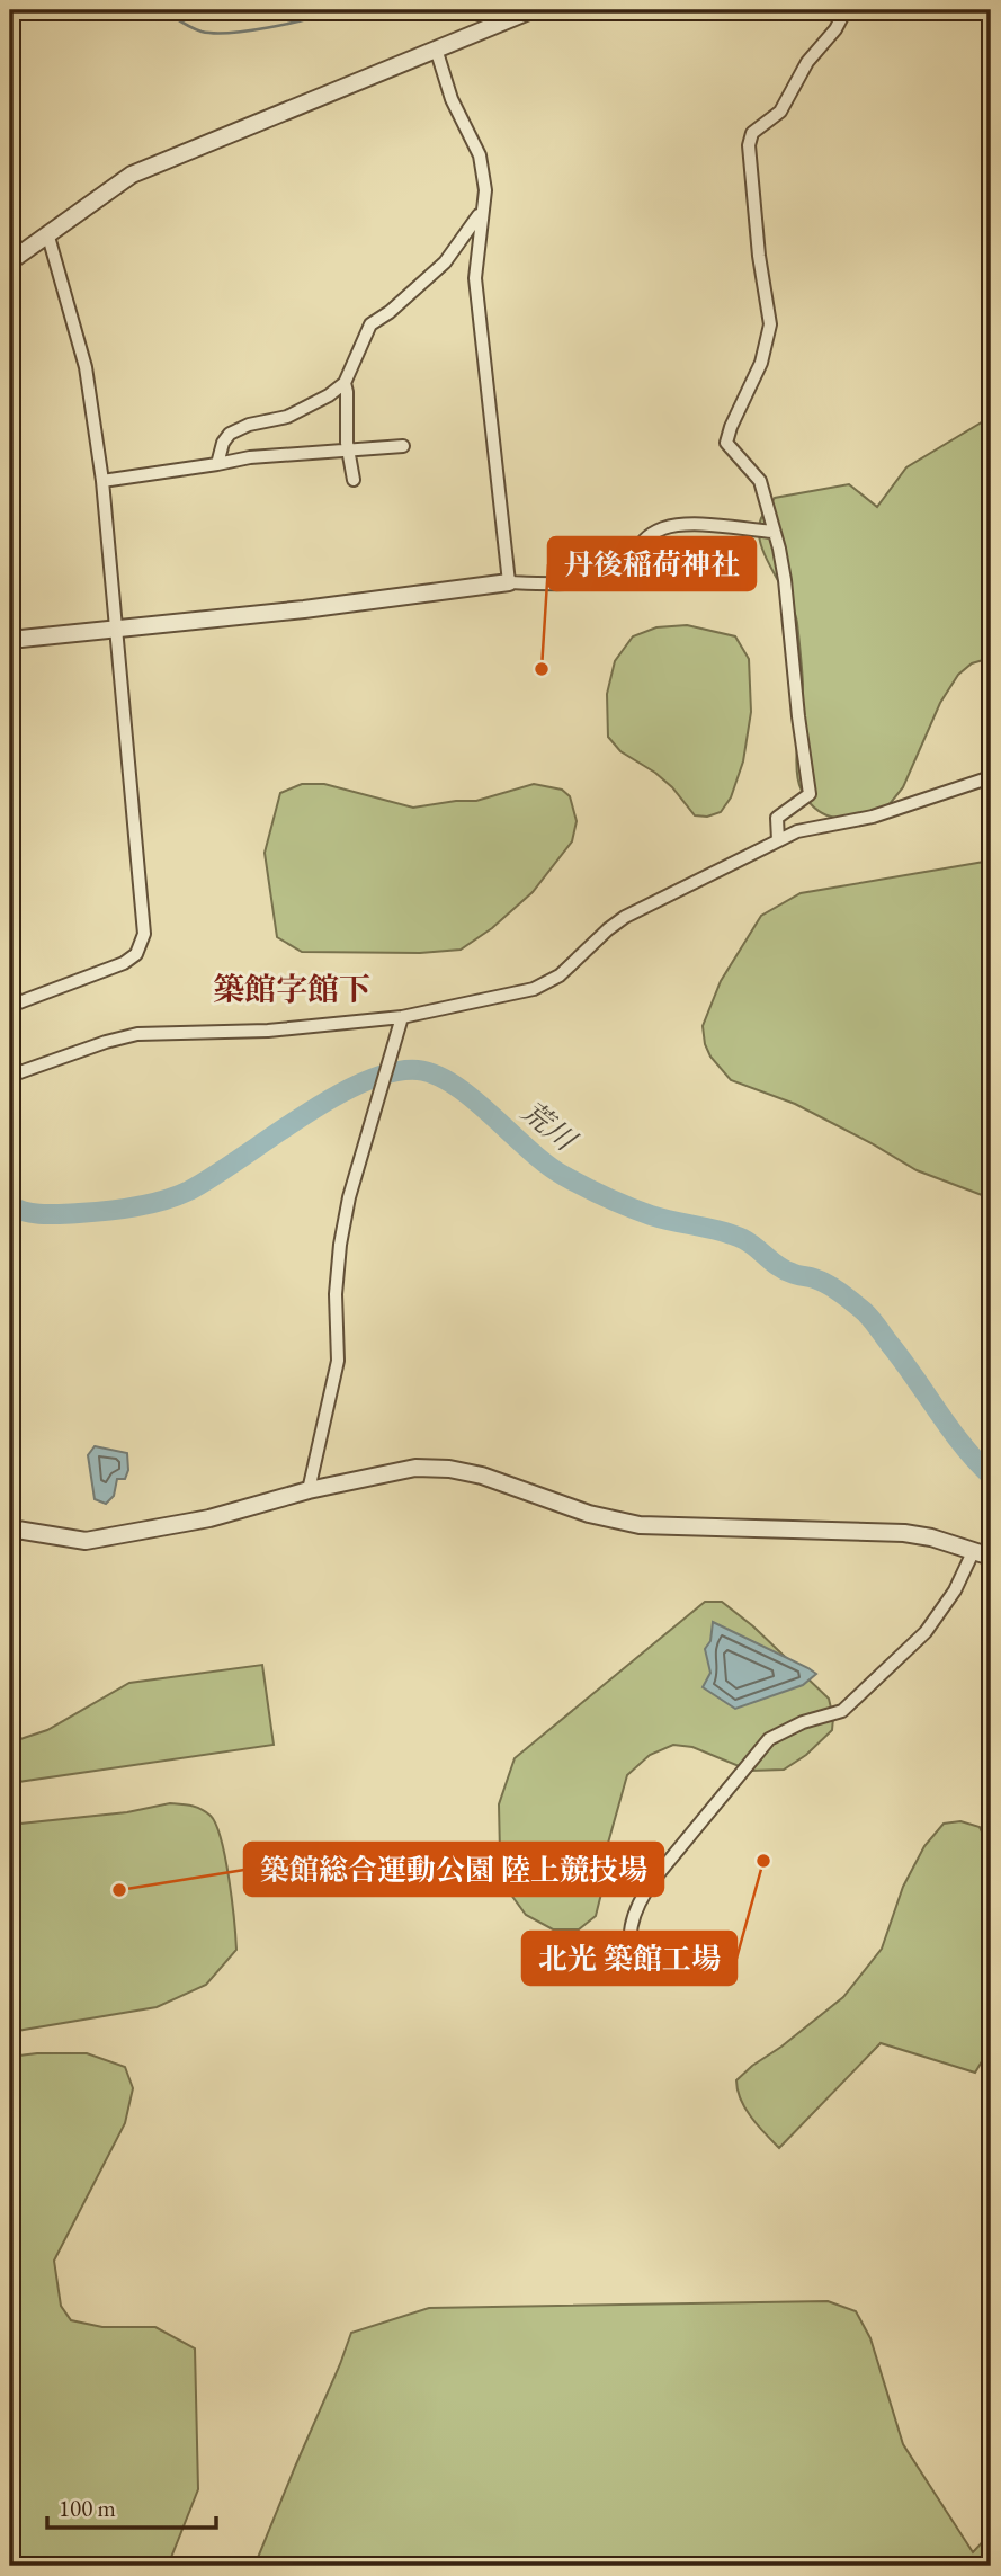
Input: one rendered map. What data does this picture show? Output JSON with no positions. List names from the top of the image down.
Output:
{
  "districts": ["築館字館下"],
  "water": ["荒川"],
  "places": ["丹後稲荷神社", "北光 築館工場", "築館総合運動公園 陸上競技場"],
  "scale_bar": "100 m"
}
